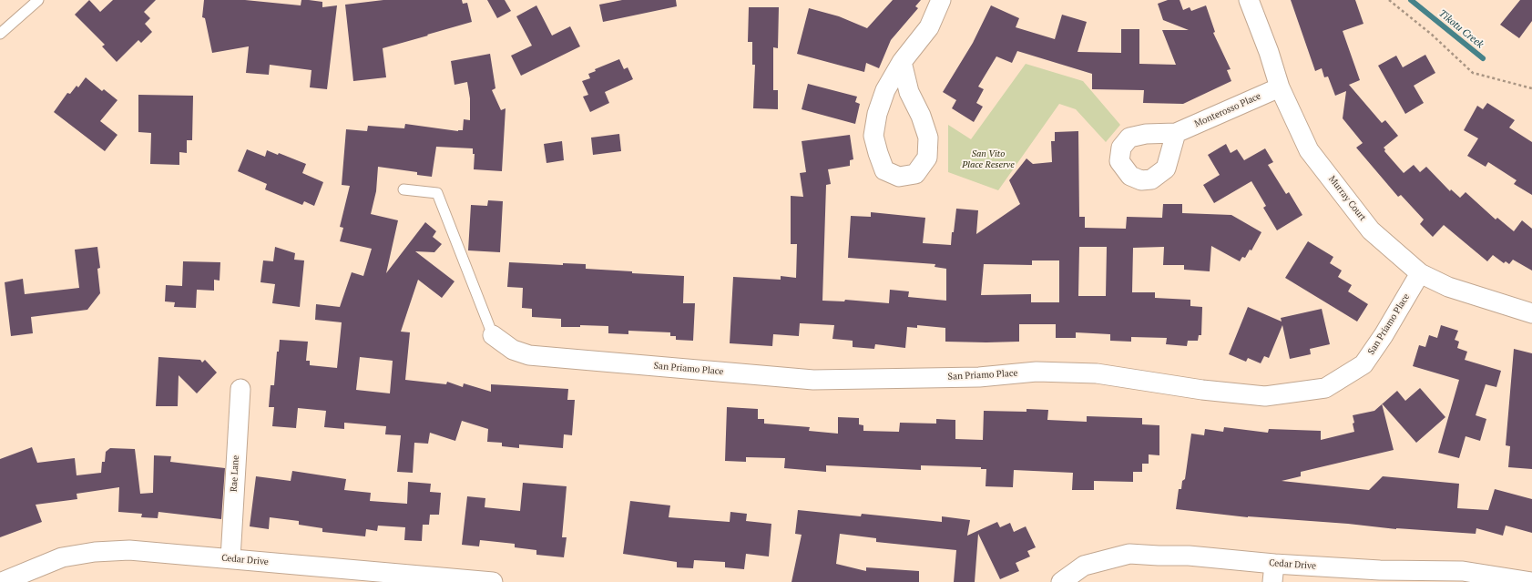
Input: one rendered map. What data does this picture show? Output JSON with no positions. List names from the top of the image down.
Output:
{
  "streets": {
    "street": [
      "Monterosso Place",
      "Murray Court",
      "San Priamo Place",
      "Rae Lane",
      "Cedar Drive"
    ]
  },
  "crossings": [
    ["Monterosso Place", "Murray Court"],
    ["Murray Court", "San Priamo Place"],
    ["Rae Lane", "Cedar Drive"]
  ],
  "water": ["Tikotu Creek"],
  "parks": ["San Vito Place Reserve"]
}
